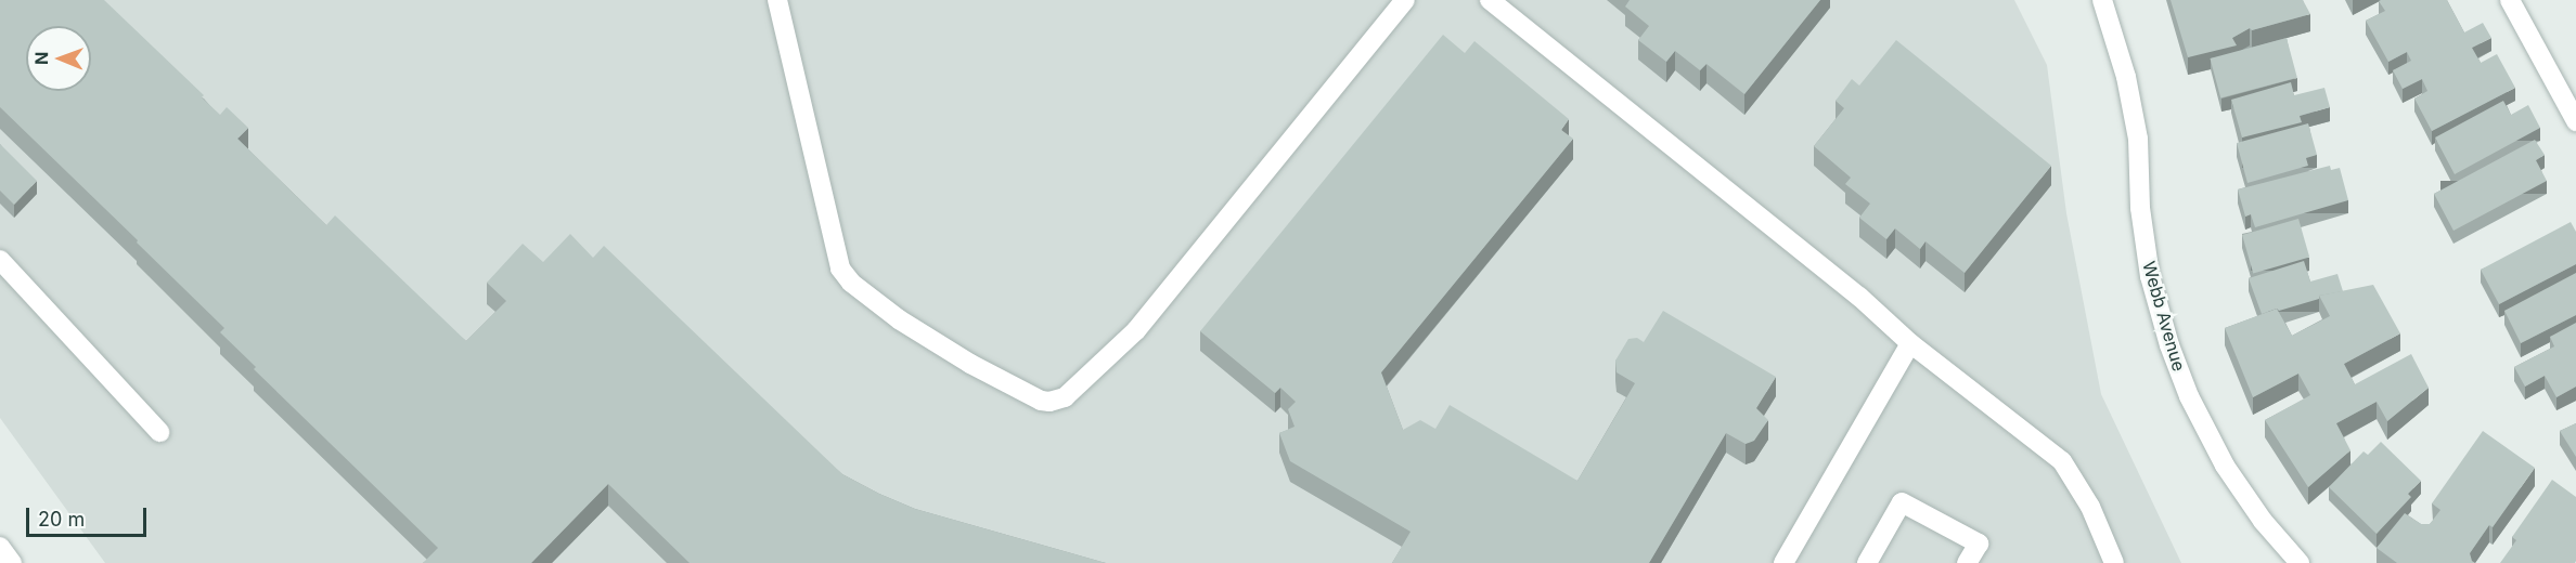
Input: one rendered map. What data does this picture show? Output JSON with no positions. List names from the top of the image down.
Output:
{
  "streets": {
    "street": ["Webb Avenue"]
  },
  "scale_bar": "20 m",
  "north": "left"
}
